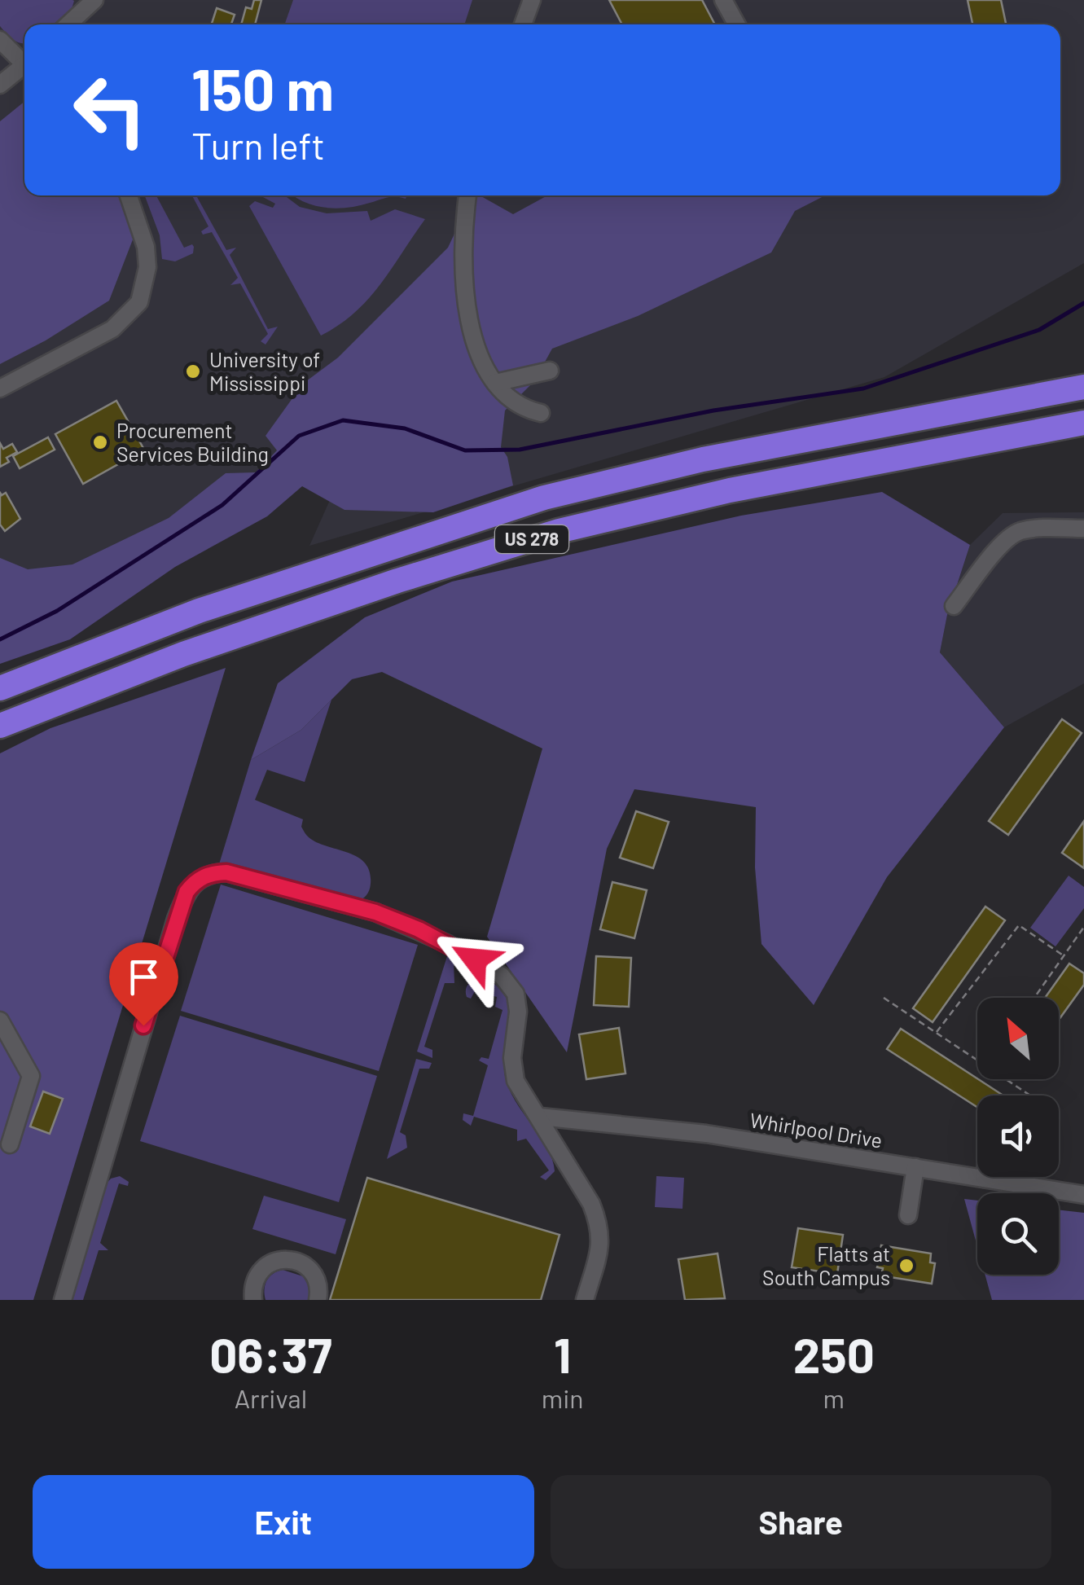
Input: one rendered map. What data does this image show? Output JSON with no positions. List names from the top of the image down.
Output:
{
  "streets": {
    "highway": ["US 278"],
    "street": ["Whirlpool Drive"]
  },
  "places": ["University of Mississippi", "Procurement Services Building", "Flatts at South Campus"],
  "north": "top left",
  "page": {
    "turn": ["150 m", "Turn left"],
    "eta": [
      "06:37",
      "Arrival",
      "1",
      "min",
      "250",
      "m"
    ],
    "buttons": ["Exit", "Share"]
  }
}
